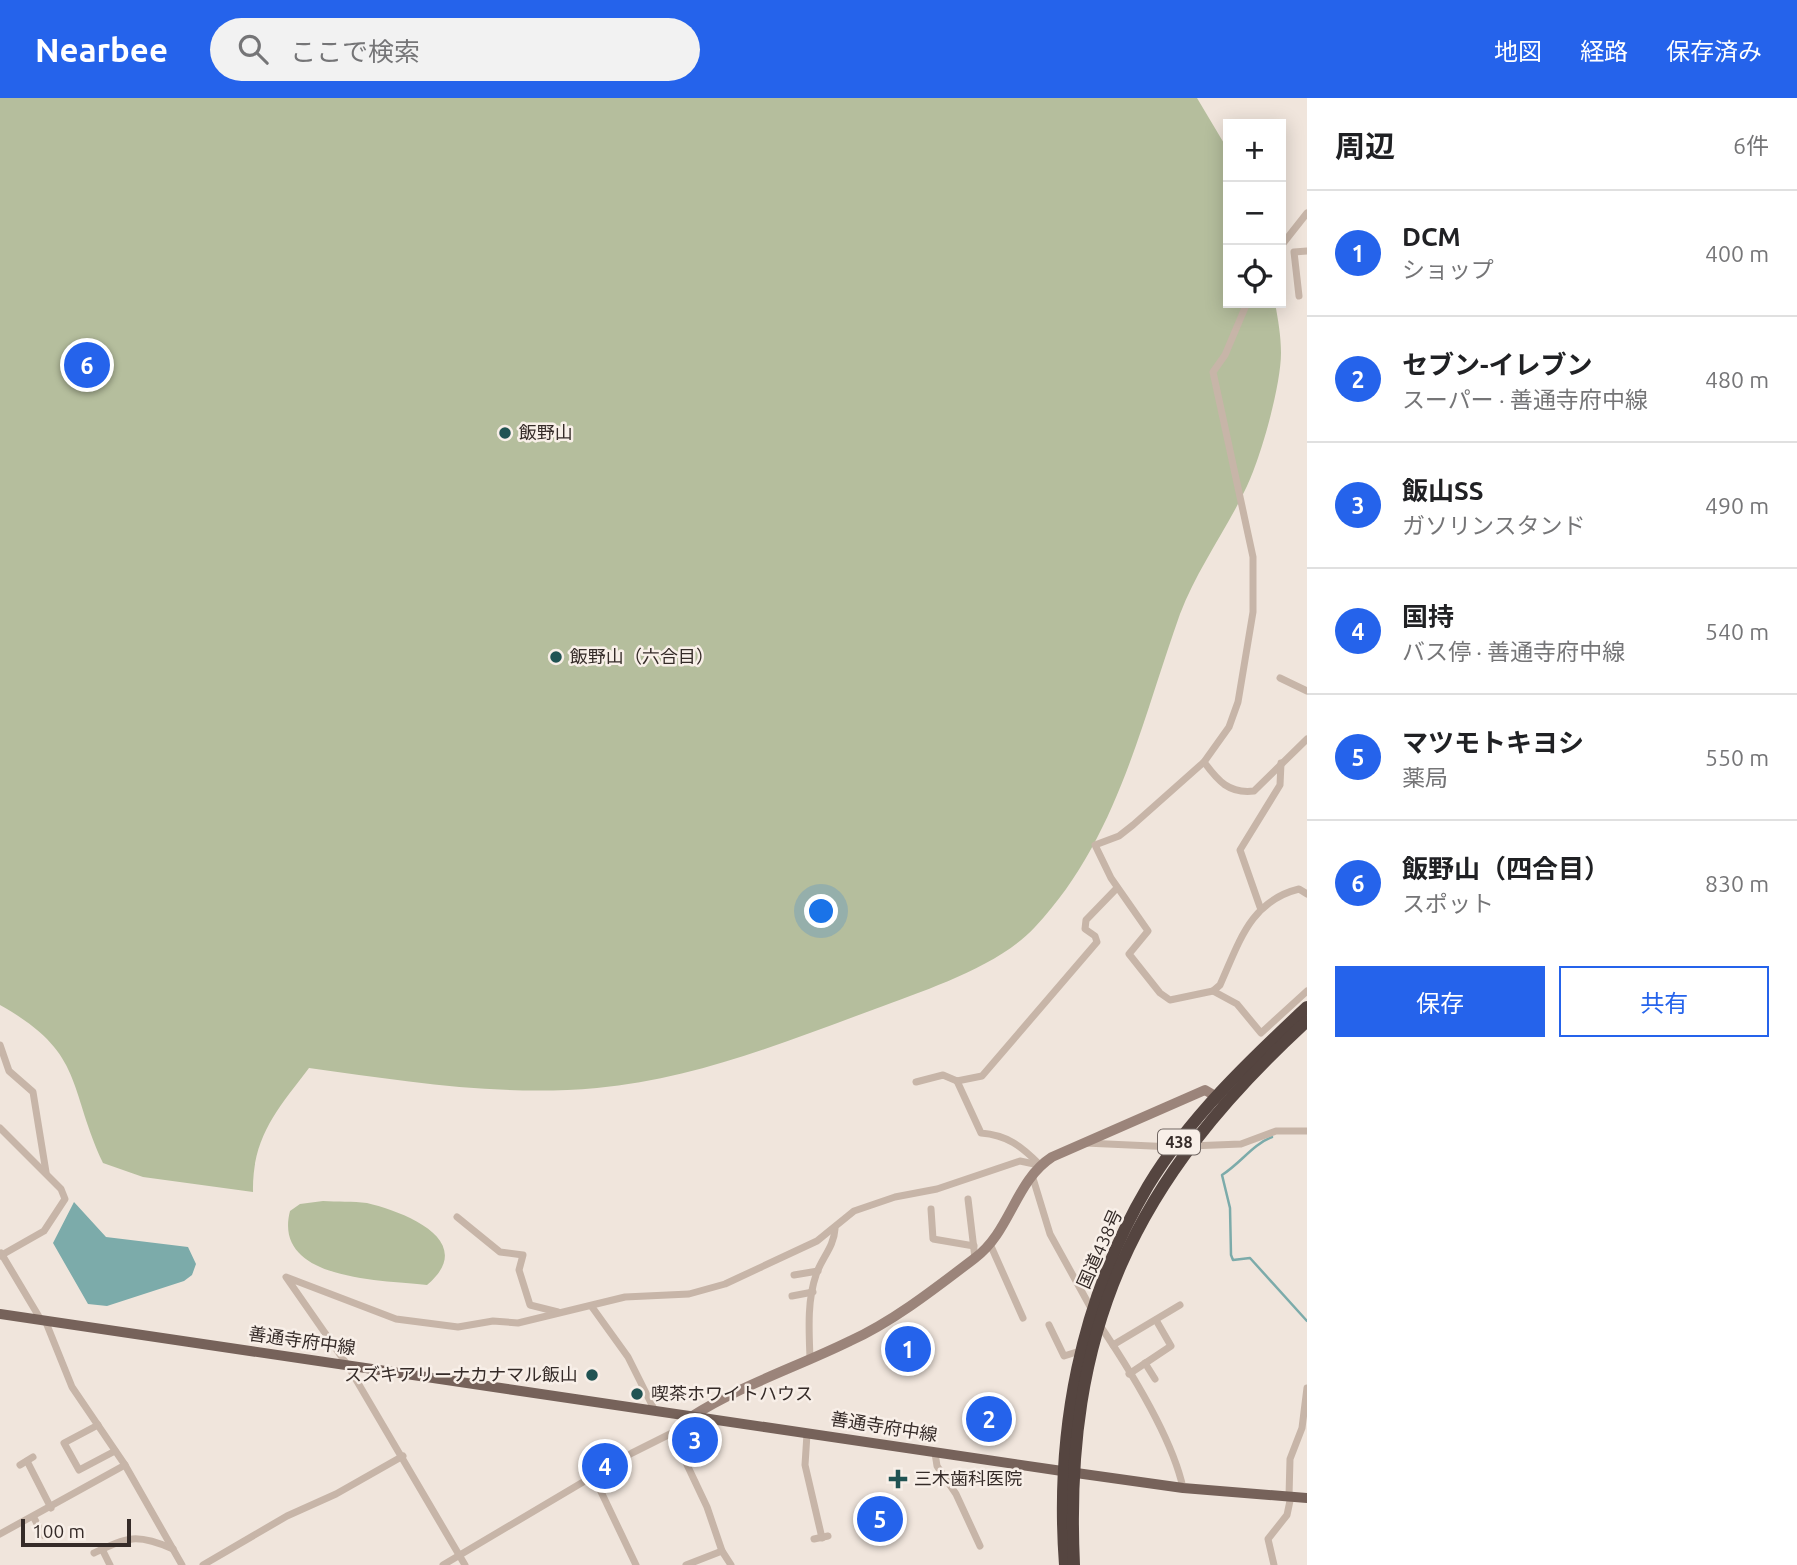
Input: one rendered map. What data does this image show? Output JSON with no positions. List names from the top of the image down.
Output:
{
  "streets": {
    "highway": ["438", "国道438号"],
    "main road": ["善通寺府中線"]
  },
  "crossings": [
    ["国道438号", "善通寺府中線"]
  ],
  "places": {
    "other": [
      "飯野山",
      "飯野山（六合目）",
      "スズキアリーナカナマル飯山",
      "喫茶ホワイトハウス"
    ],
    "health": ["三木歯科医院"]
  },
  "scale_bar": "100 m",
  "page": {
    "header": "Nearbee",
    "search": "ここで検索",
    "nav": ["地図", "経路", "保存済み"],
    "heading": ["周辺", "6件"],
    "map_buttons": ["+", "−"],
    "list": [
      {
        "mark": "1",
        "name": "DCM",
        "note": "ショップ",
        "value": "400 m"
      },
      {
        "mark": "2",
        "name": "セブン-イレブン",
        "note": "スーパー · 善通寺府中線",
        "value": "480 m"
      },
      {
        "mark": "3",
        "name": "飯山SS",
        "note": "ガソリンスタンド",
        "value": "490 m"
      },
      {
        "mark": "4",
        "name": "国持",
        "note": "バス停 · 善通寺府中線",
        "value": "540 m"
      },
      {
        "mark": "5",
        "name": "マツモトキヨシ",
        "note": "薬局",
        "value": "550 m"
      },
      {
        "mark": "6",
        "name": "飯野山（四合目）",
        "note": "スポット",
        "value": "830 m"
      }
    ],
    "pins": [
      "6",
      "1",
      "2",
      "3",
      "4",
      "5"
    ],
    "buttons": ["保存", "共有"],
    "scale": "100 m"
  }
}
